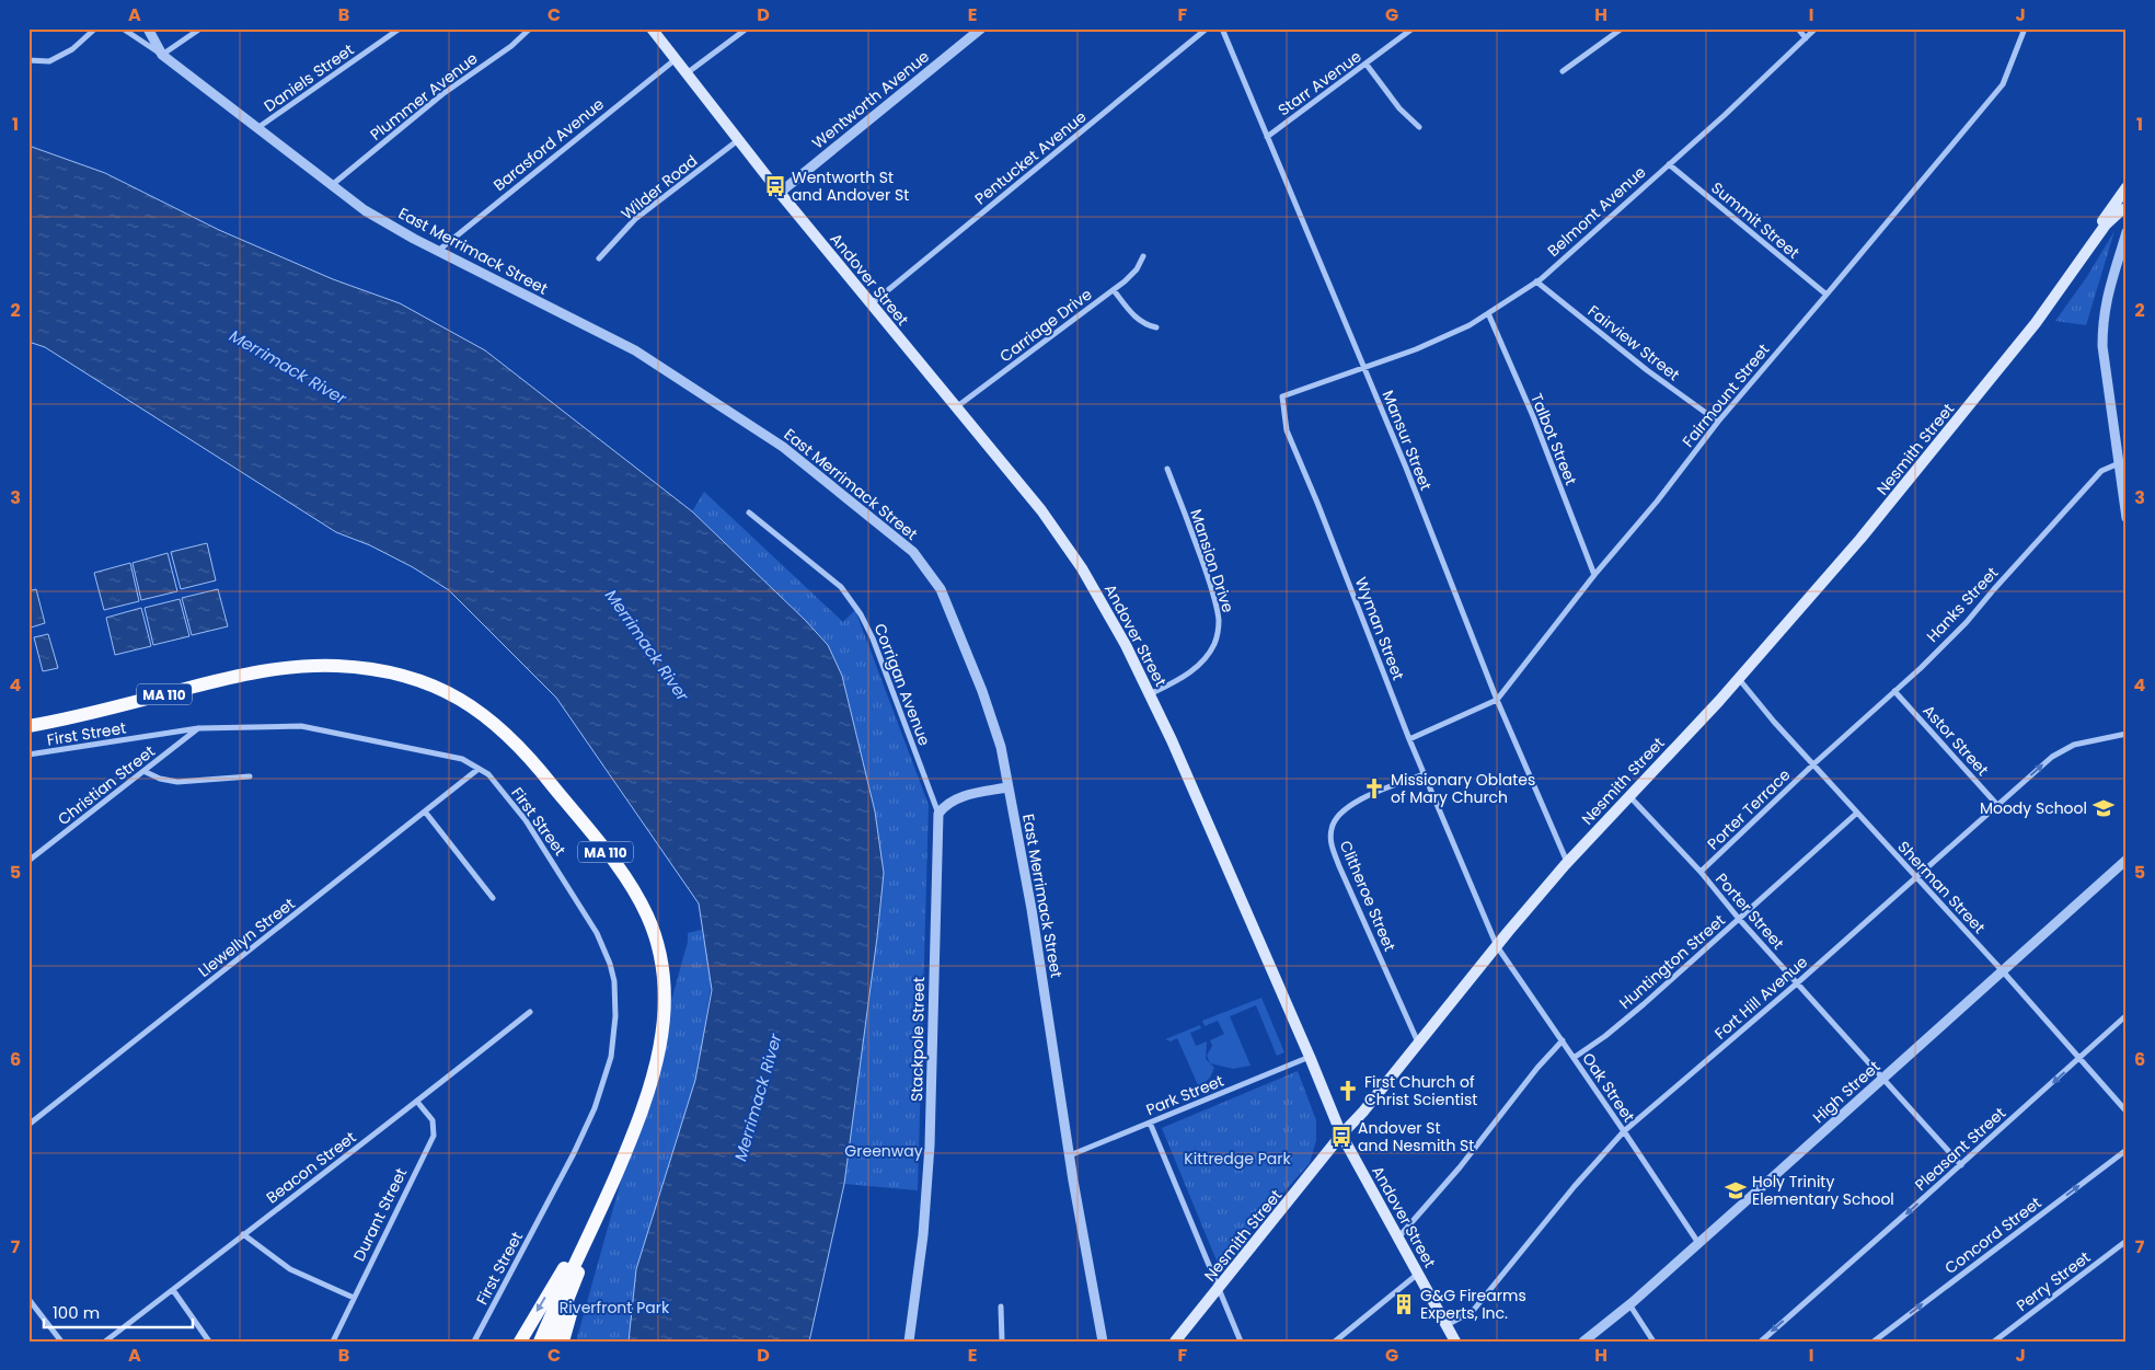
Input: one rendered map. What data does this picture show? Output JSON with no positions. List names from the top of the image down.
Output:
{
  "streets": {
    "main road": ["Andover Street", "Nesmith Street", "MA 110"],
    "street": [
      "Daniels Street",
      "Starr Avenue",
      "Plummer Avenue",
      "Wentworth Avenue",
      "Barasford Avenue",
      "Pentucket Avenue",
      "Wilder Road",
      "Belmont Avenue",
      "Summit Street",
      "East Merrimack Street",
      "Carriage Drive",
      "Fairview Street",
      "Fairmount Street",
      "Talbot Street",
      "Mansur Street",
      "Mansion Drive",
      "Hanks Street",
      "Wyman Street",
      "Corrigan Avenue",
      "First Street",
      "Astor Street",
      "Christian Street",
      "Porter Terrace",
      "Sherman Street",
      "Clitheroe Street",
      "Porter Street",
      "Llewellyn Street",
      "Huntington Street",
      "Fort Hill Avenue",
      "Stackpole Street",
      "Oak Street",
      "High Street",
      "Park Street",
      "Pleasant Street",
      "Beacon Street",
      "Durant Street",
      "Concord Street",
      "Perry Street"
    ]
  },
  "crossings": [
    ["Daniels Street", "East Merrimack Street"],
    ["Starr Avenue", "Mansur Street"],
    ["Plummer Avenue", "East Merrimack Street"],
    ["Wentworth Avenue", "Andover Street"],
    ["Barasford Avenue", "East Merrimack Street"],
    ["Barasford Avenue", "Andover Street"],
    ["Pentucket Avenue", "Andover Street"],
    ["Wilder Road", "Andover Street"],
    ["Belmont Avenue", "Summit Street"],
    ["Belmont Avenue", "Fairview Street"],
    ["Belmont Avenue", "Talbot Street"],
    ["Belmont Avenue", "Mansur Street"],
    ["Belmont Avenue", "Wyman Street"],
    ["Summit Street", "Fairmount Street"],
    ["East Merrimack Street", "Park Street"],
    ["Andover Street", "Carriage Drive"],
    ["Andover Street", "Nesmith Street"],
    ["Andover Street", "Mansion Drive"],
    ["Andover Street", "Fort Hill Avenue"],
    ["Andover Street", "Park Street"],
    ["Fairview Street", "Fairmount Street"],
    ["Fairmount Street", "Talbot Street"],
    ["Fairmount Street", "Mansur Street"],
    ["Fairmount Street", "Wyman Street"],
    ["Mansur Street", "Nesmith Street"],
    ["Mansur Street", "Wyman Street"],
    ["Nesmith Street", "Wyman Street"],
    ["Nesmith Street", "Sherman Street"],
    ["Nesmith Street", "Clitheroe Street"],
    ["Nesmith Street", "Porter Street"],
    ["Nesmith Street", "Oak Street"],
    ["Hanks Street", "Astor Street"],
    ["Hanks Street", "Porter Terrace"],
    ["Hanks Street", "Sherman Street"],
    ["Wyman Street", "Clitheroe Street"],
    ["Wyman Street", "Oak Street"],
    ["Corrigan Avenue", "Stackpole Street"],
    ["First Street", "Christian Street"],
    ["First Street", "Llewellyn Street"],
    ["Astor Street", "Fort Hill Avenue"],
    ["Porter Terrace", "Sherman Street"],
    ["Porter Terrace", "Porter Street"],
    ["Sherman Street", "Huntington Street"],
    ["Sherman Street", "Fort Hill Avenue"],
    ["Sherman Street", "High Street"],
    ["Sherman Street", "Pleasant Street"],
    ["Porter Street", "Huntington Street"],
    ["Porter Street", "Fort Hill Avenue"],
    ["Porter Street", "High Street"],
    ["Porter Street", "Pleasant Street"],
    ["Huntington Street", "Oak Street"],
    ["Fort Hill Avenue", "Oak Street"],
    ["Oak Street", "High Street"],
    ["Beacon Street", "Durant Street"]
  ],
  "one_way": ["Pleasant Street", "Concord Street"],
  "water": ["Merrimack River"],
  "parks": ["Greenway", "Kittredge Park", "Riverfront Park"],
  "places": {
    "bus stop": ["Wentworth St and Andover St", "Andover St and Nesmith St"],
    "church": ["Missionary Oblates of Mary Church", "First Church of Christ Scientist"],
    "school or university": ["Moody School", "Holy Trinity Elementary School"],
    "building": ["G&G Firearms Experts, Inc."]
  },
  "scale_bar": "100 m",
  "grid": {
    "columns": [
      "A",
      "B",
      "C",
      "D",
      "E",
      "F",
      "G",
      "H",
      "I",
      "J"
    ],
    "rows": [
      "1",
      "2",
      "3",
      "4",
      "5",
      "6",
      "7"
    ]
  }
}
